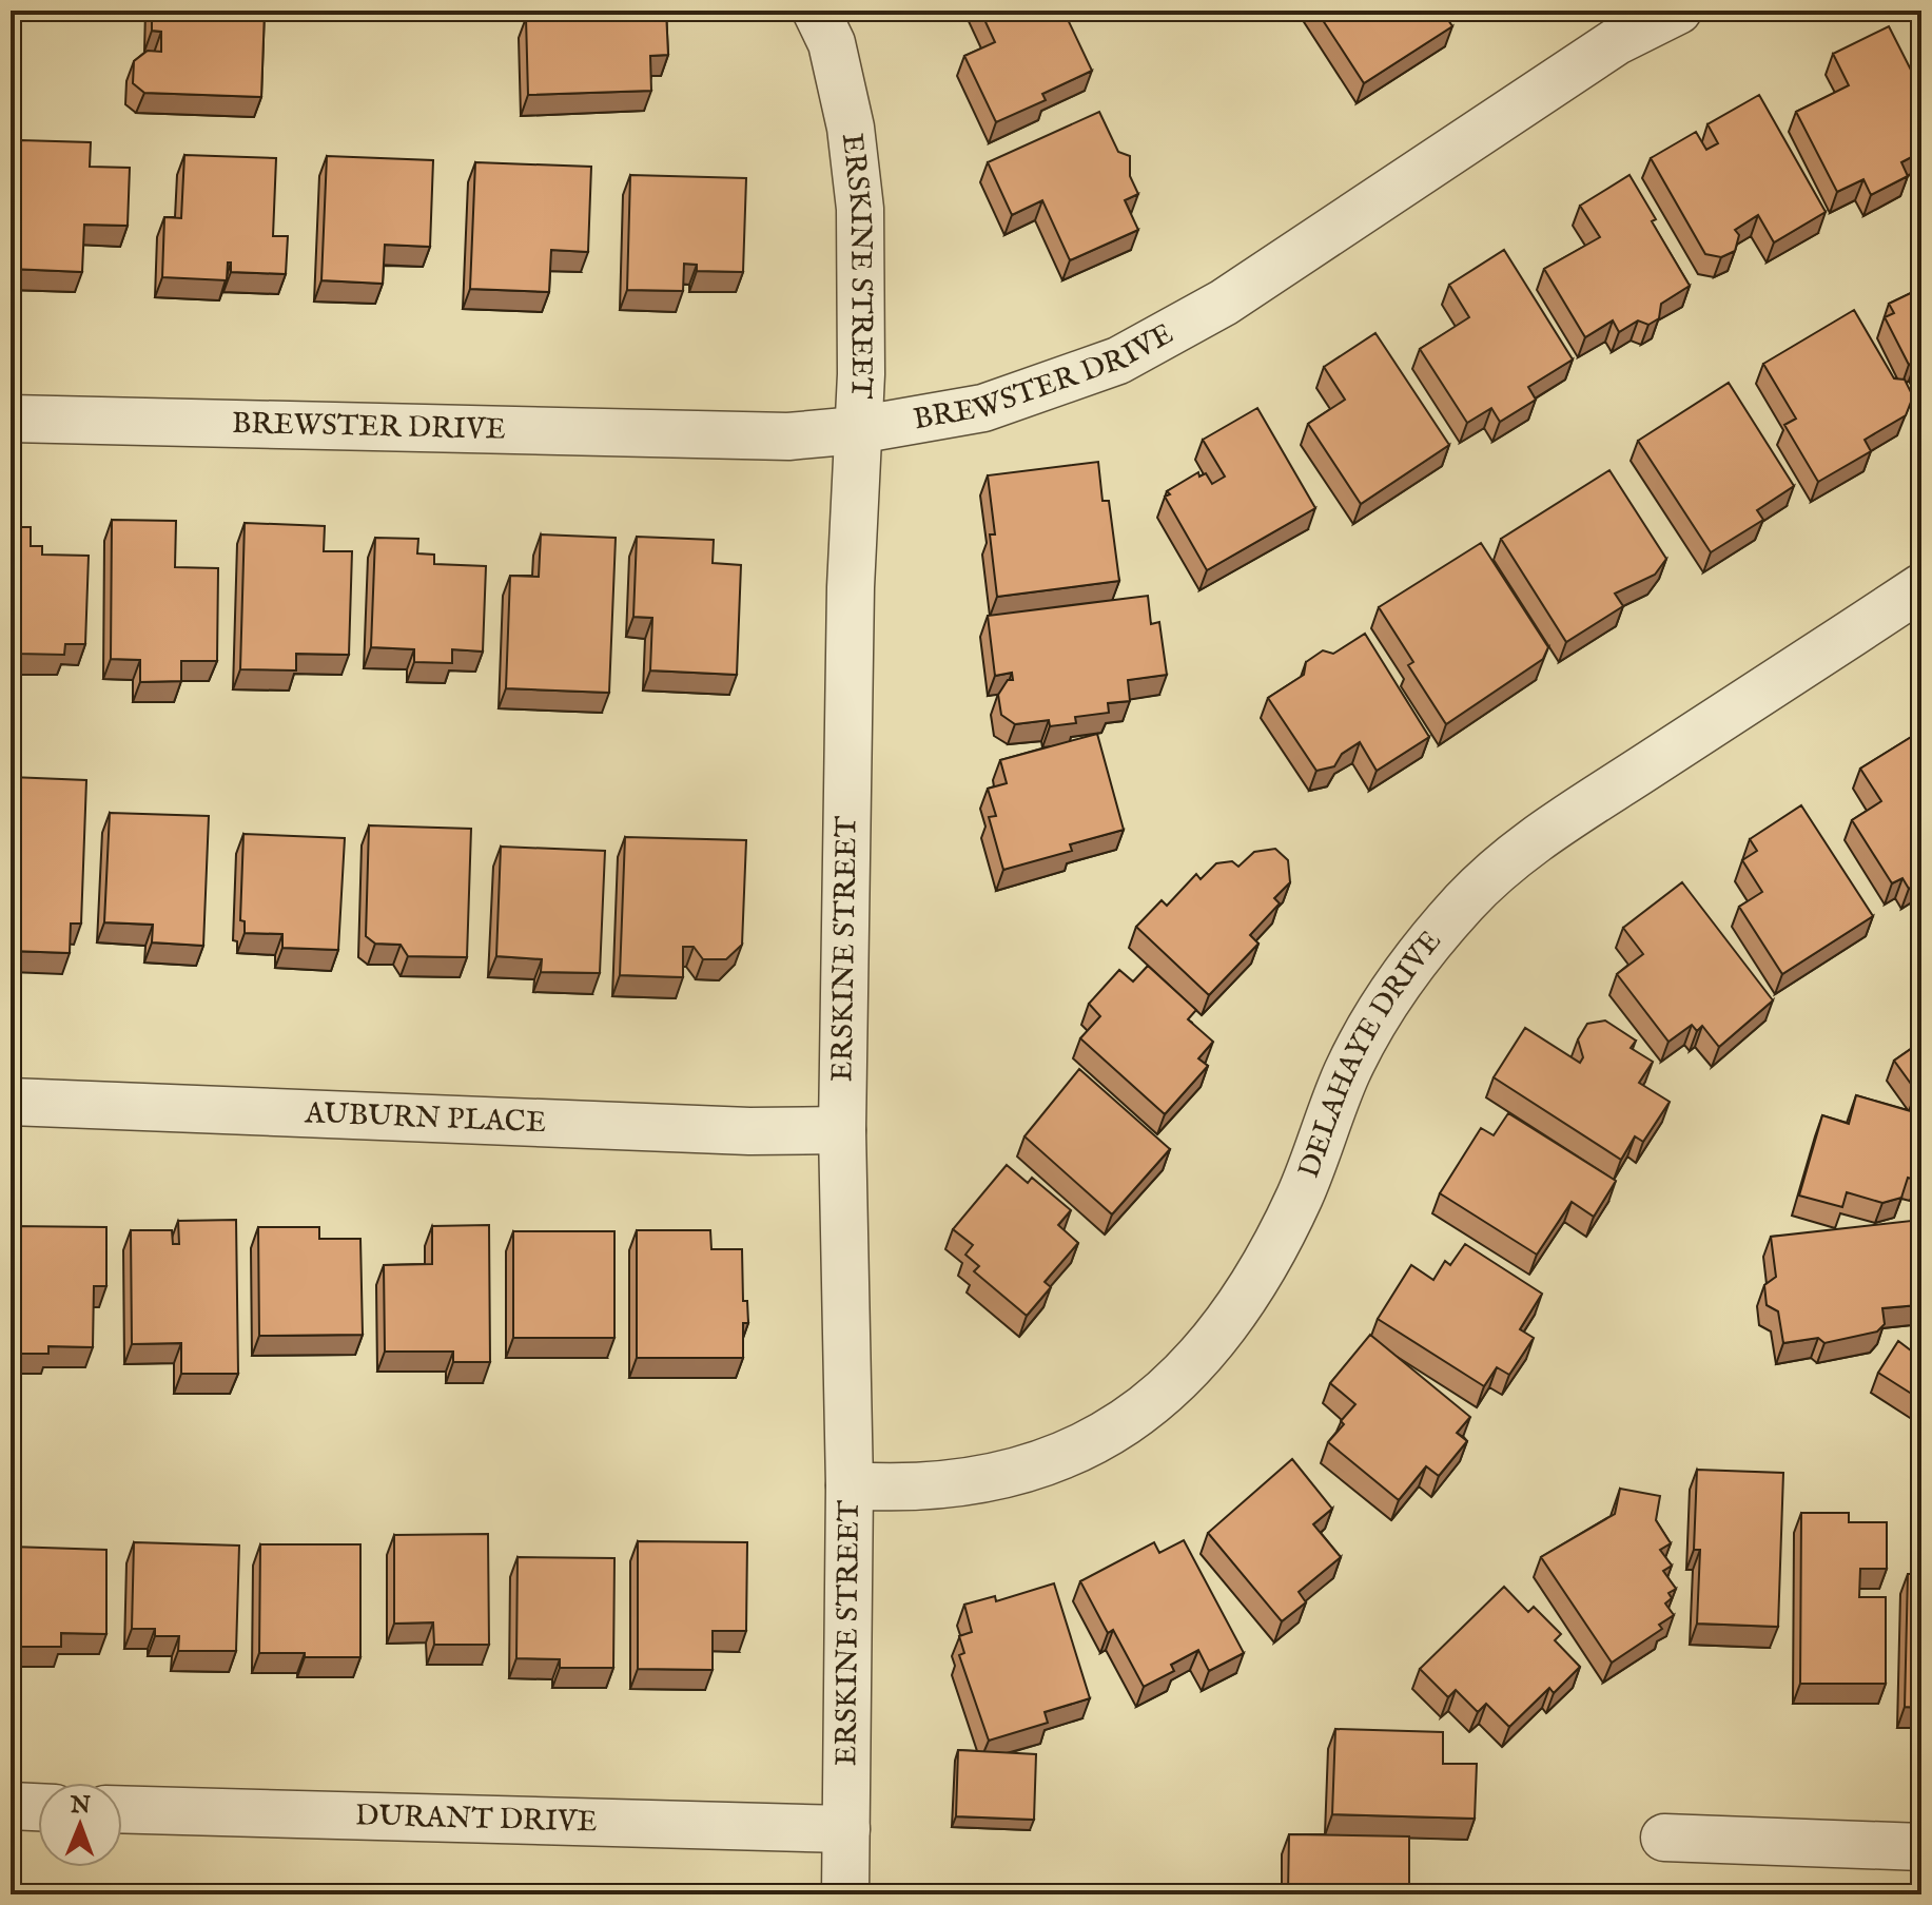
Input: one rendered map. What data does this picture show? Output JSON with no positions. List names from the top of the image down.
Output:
{
  "streets": {
    "street": [
      "ERSKINE STREET",
      "BREWSTER DRIVE",
      "DELAHAYE DRIVE",
      "AUBURN PLACE",
      "DURANT DRIVE"
    ]
  },
  "crossings": [
    ["ERSKINE STREET", "BREWSTER DRIVE"],
    ["ERSKINE STREET", "DELAHAYE DRIVE"],
    ["ERSKINE STREET", "AUBURN PLACE"],
    ["ERSKINE STREET", "DURANT DRIVE"]
  ],
  "north": "top"
}
